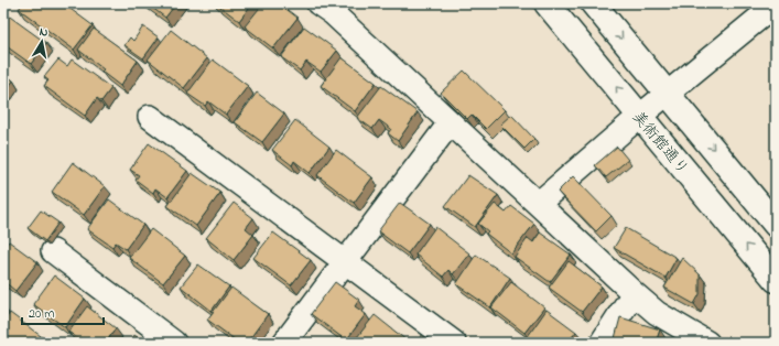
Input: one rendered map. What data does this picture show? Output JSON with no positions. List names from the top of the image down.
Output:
{
  "streets": {
    "street": ["美術館通り"]
  },
  "scale_bar": "20 m",
  "north": "top"
}
